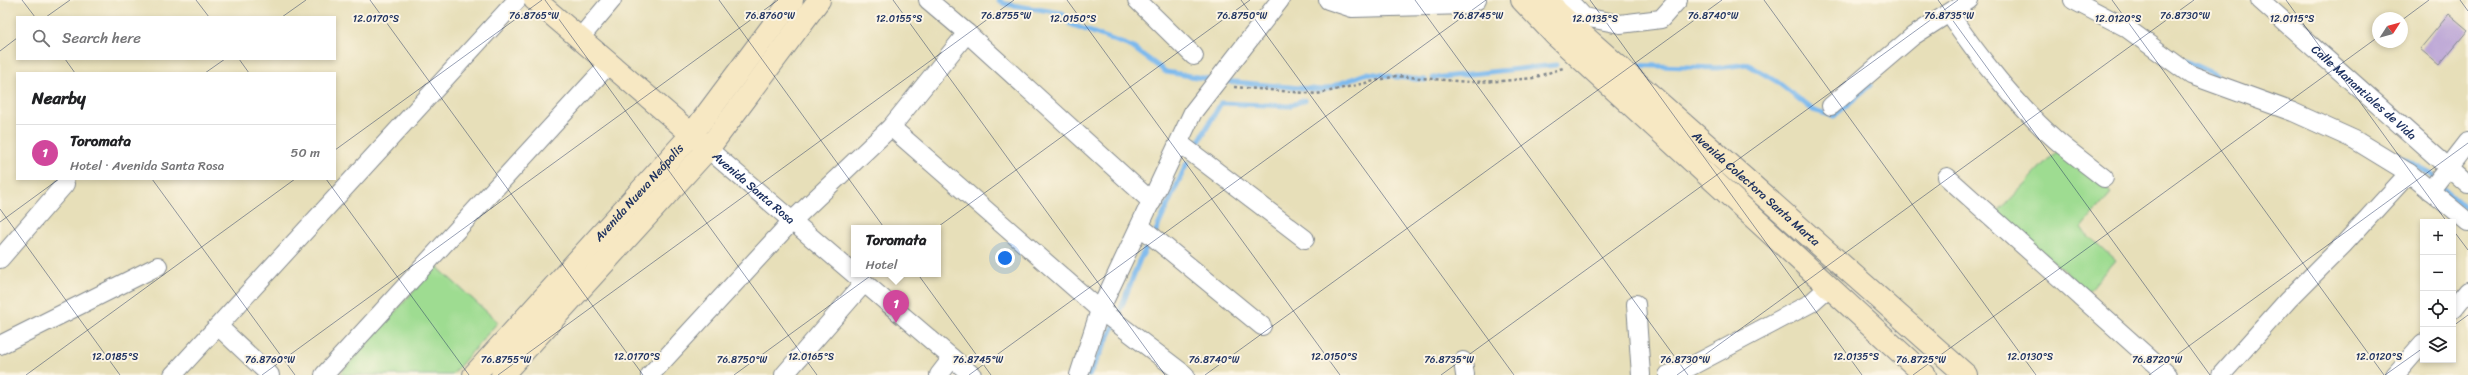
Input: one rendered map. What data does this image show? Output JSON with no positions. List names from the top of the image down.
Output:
{
  "streets": {
    "street": [
      "Calle Manantiales de Vida",
      "Avenida Santa Rosa",
      "Avenida Colectora Santa Marta",
      "Avenida Nueva Neópolis"
    ]
  },
  "crossings": [
    ["Avenida Santa Rosa", "Avenida Nueva Neópolis"]
  ],
  "north": "top right",
  "page": {
    "search": "Search here",
    "heading": "Nearby",
    "list": [
      {
        "mark": "1",
        "name": "Toromata",
        "note": "Hotel · Avenida Santa Rosa",
        "value": "50 m"
      }
    ],
    "map_buttons": ["+", "−"],
    "popup": ["Toromata", "Hotel"],
    "pins": "1"
  },
  "coordinates": [
    "76.8755°W",
    "76.8750°W",
    "76.8730°W",
    "76.8765°W",
    "76.8745°W",
    "76.8760°W",
    "76.8740°W",
    "76.8735°W",
    "12.0170°S",
    "12.0155°S",
    "12.0150°S",
    "12.0135°S",
    "12.0115°S",
    "12.0120°S",
    "12.0185°S",
    "12.0165°S",
    "12.0130°S",
    "76.8725°W",
    "76.8720°W"
  ]
}
